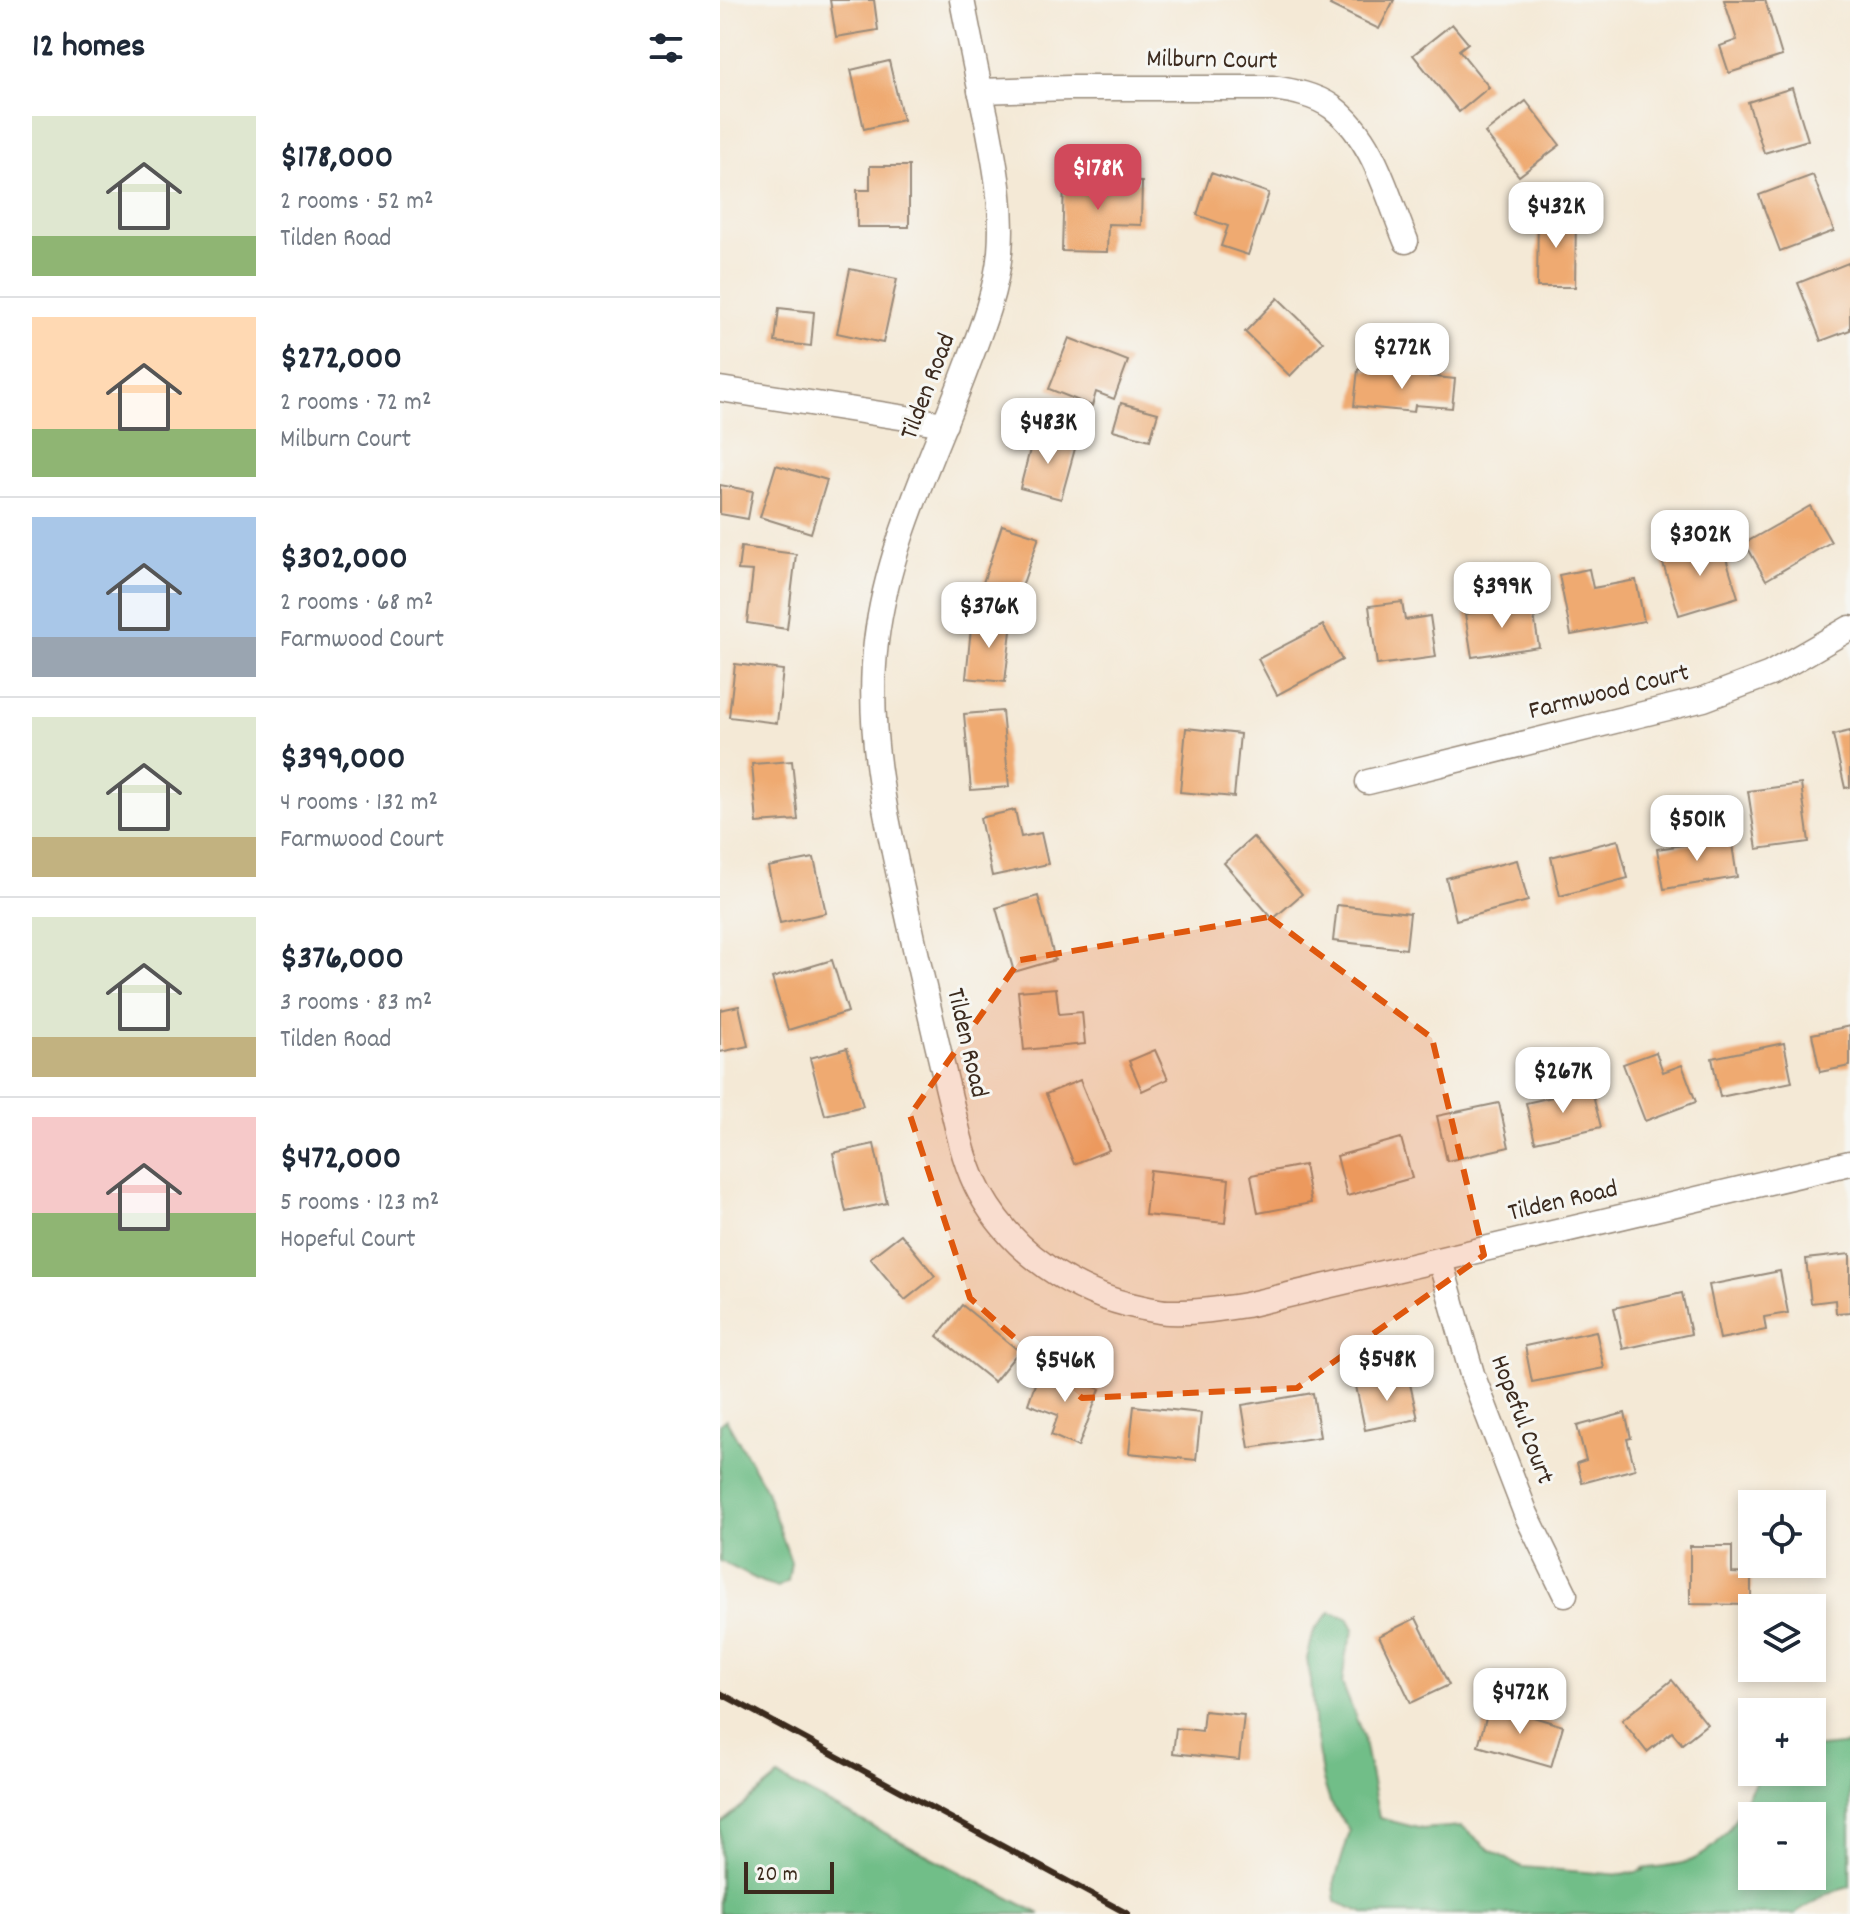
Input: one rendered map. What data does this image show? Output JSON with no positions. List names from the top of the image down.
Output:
{
  "streets": {
    "street": [
      "Milburn Court",
      "Tilden Road",
      "Farmwood Court",
      "Hopeful Court"
    ]
  },
  "crossings": [
    ["Milburn Court", "Tilden Road"],
    ["Tilden Road", "Hopeful Court"]
  ],
  "scale_bar": "20 m",
  "page": {
    "heading": "12 homes",
    "list": [
      {
        "name": "$178,000",
        "note": "2 rooms · 52 m² · Tilden Road"
      },
      {
        "name": "$272,000",
        "note": "2 rooms · 72 m² · Milburn Court"
      },
      {
        "name": "$302,000",
        "note": "2 rooms · 68 m² · Farmwood Court"
      },
      {
        "name": "$399,000",
        "note": "4 rooms · 132 m² · Farmwood Court"
      },
      {
        "name": "$376,000",
        "note": "3 rooms · 83 m² · Tilden Road"
      },
      {
        "name": "$472,000",
        "note": "5 rooms · 123 m² · Hopeful Court"
      }
    ],
    "price": [
      "$178K",
      "$432K",
      "$272K",
      "$483K",
      "$302K",
      "$399K",
      "$376K",
      "$501K",
      "$267K",
      "$548K",
      "$546K",
      "$472K"
    ],
    "map_buttons": ["+", "−"],
    "scale": "20 m"
  }
}
